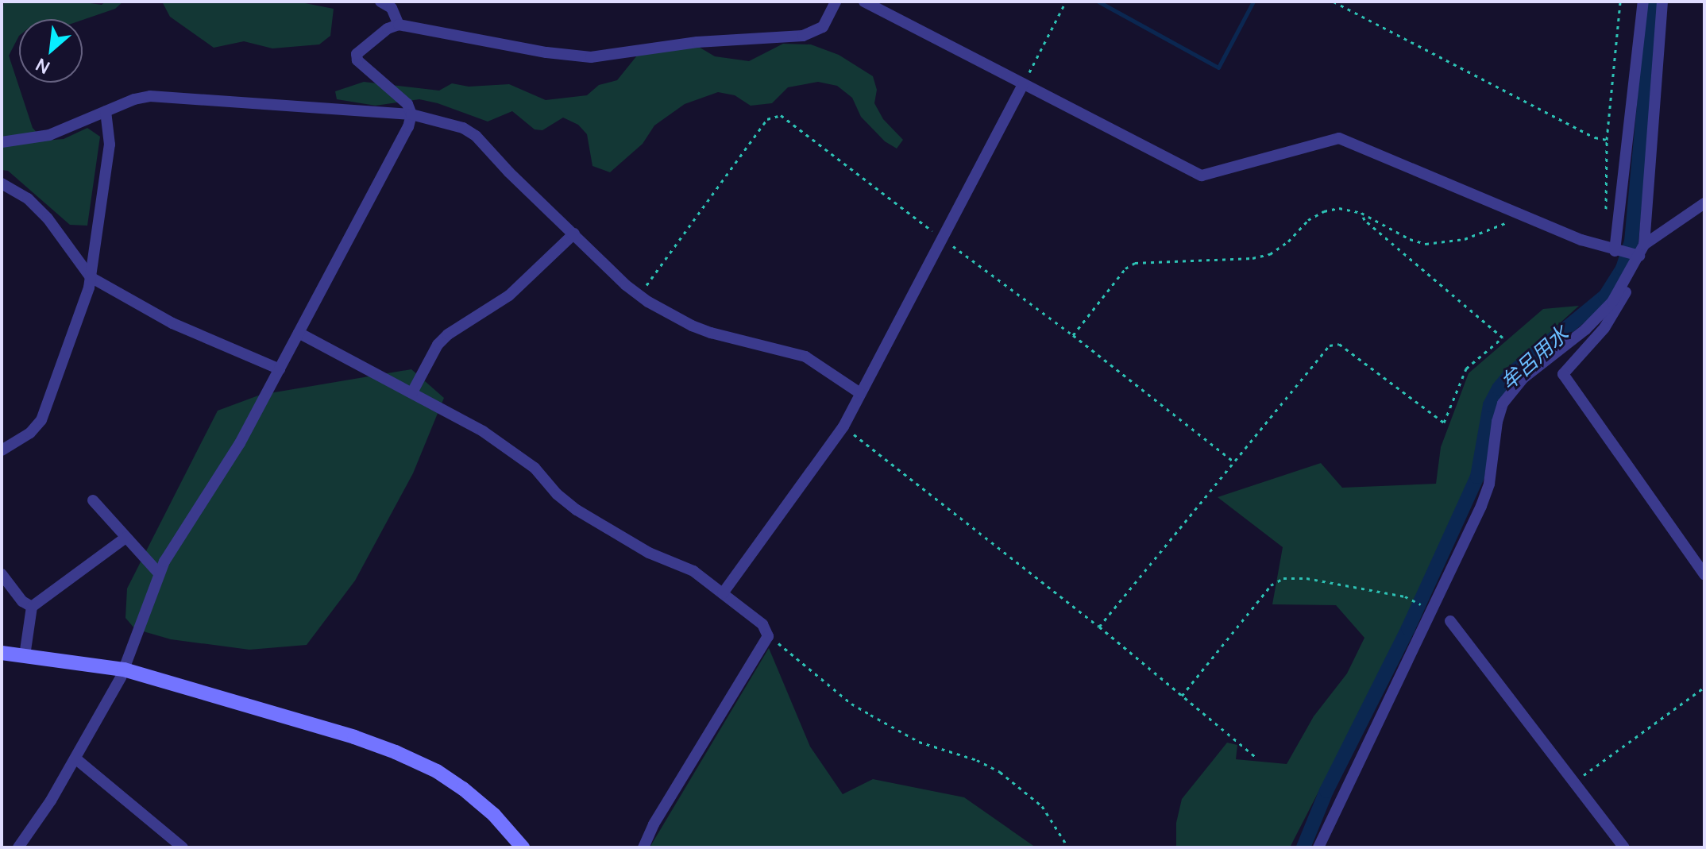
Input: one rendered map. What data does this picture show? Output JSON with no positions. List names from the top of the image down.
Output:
{
  "water": ["牟呂用水"],
  "north": "bottom left"
}
